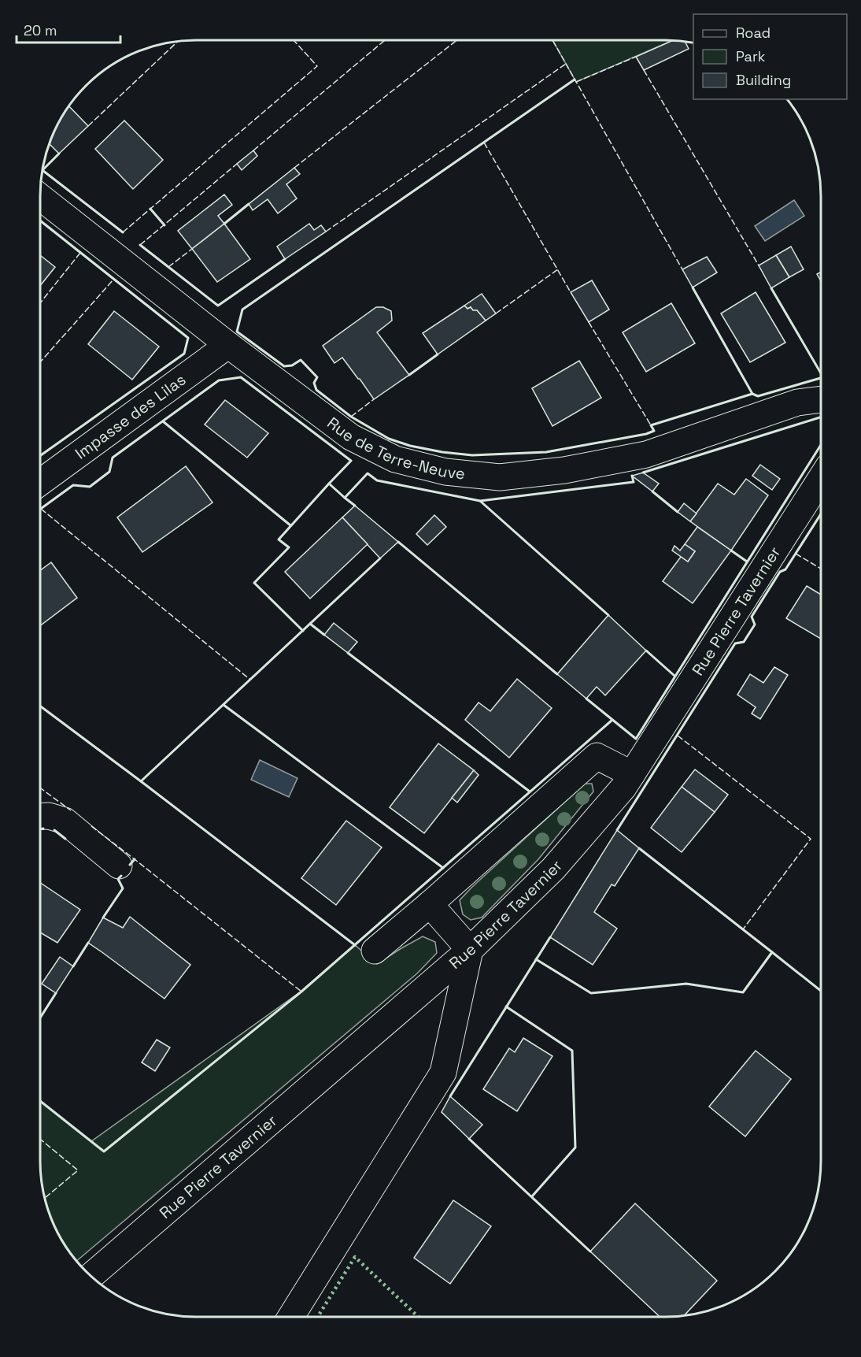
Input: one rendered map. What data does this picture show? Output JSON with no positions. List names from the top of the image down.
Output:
{
  "streets": {
    "street": ["Impasse des Lilas", "Rue de Terre-Neuve", "Rue Pierre Tavernier"]
  },
  "crossings": [
    ["Impasse des Lilas", "Rue de Terre-Neuve"]
  ],
  "legend": ["Road", "Park", "Building"],
  "scale_bar": "20 m"
}
